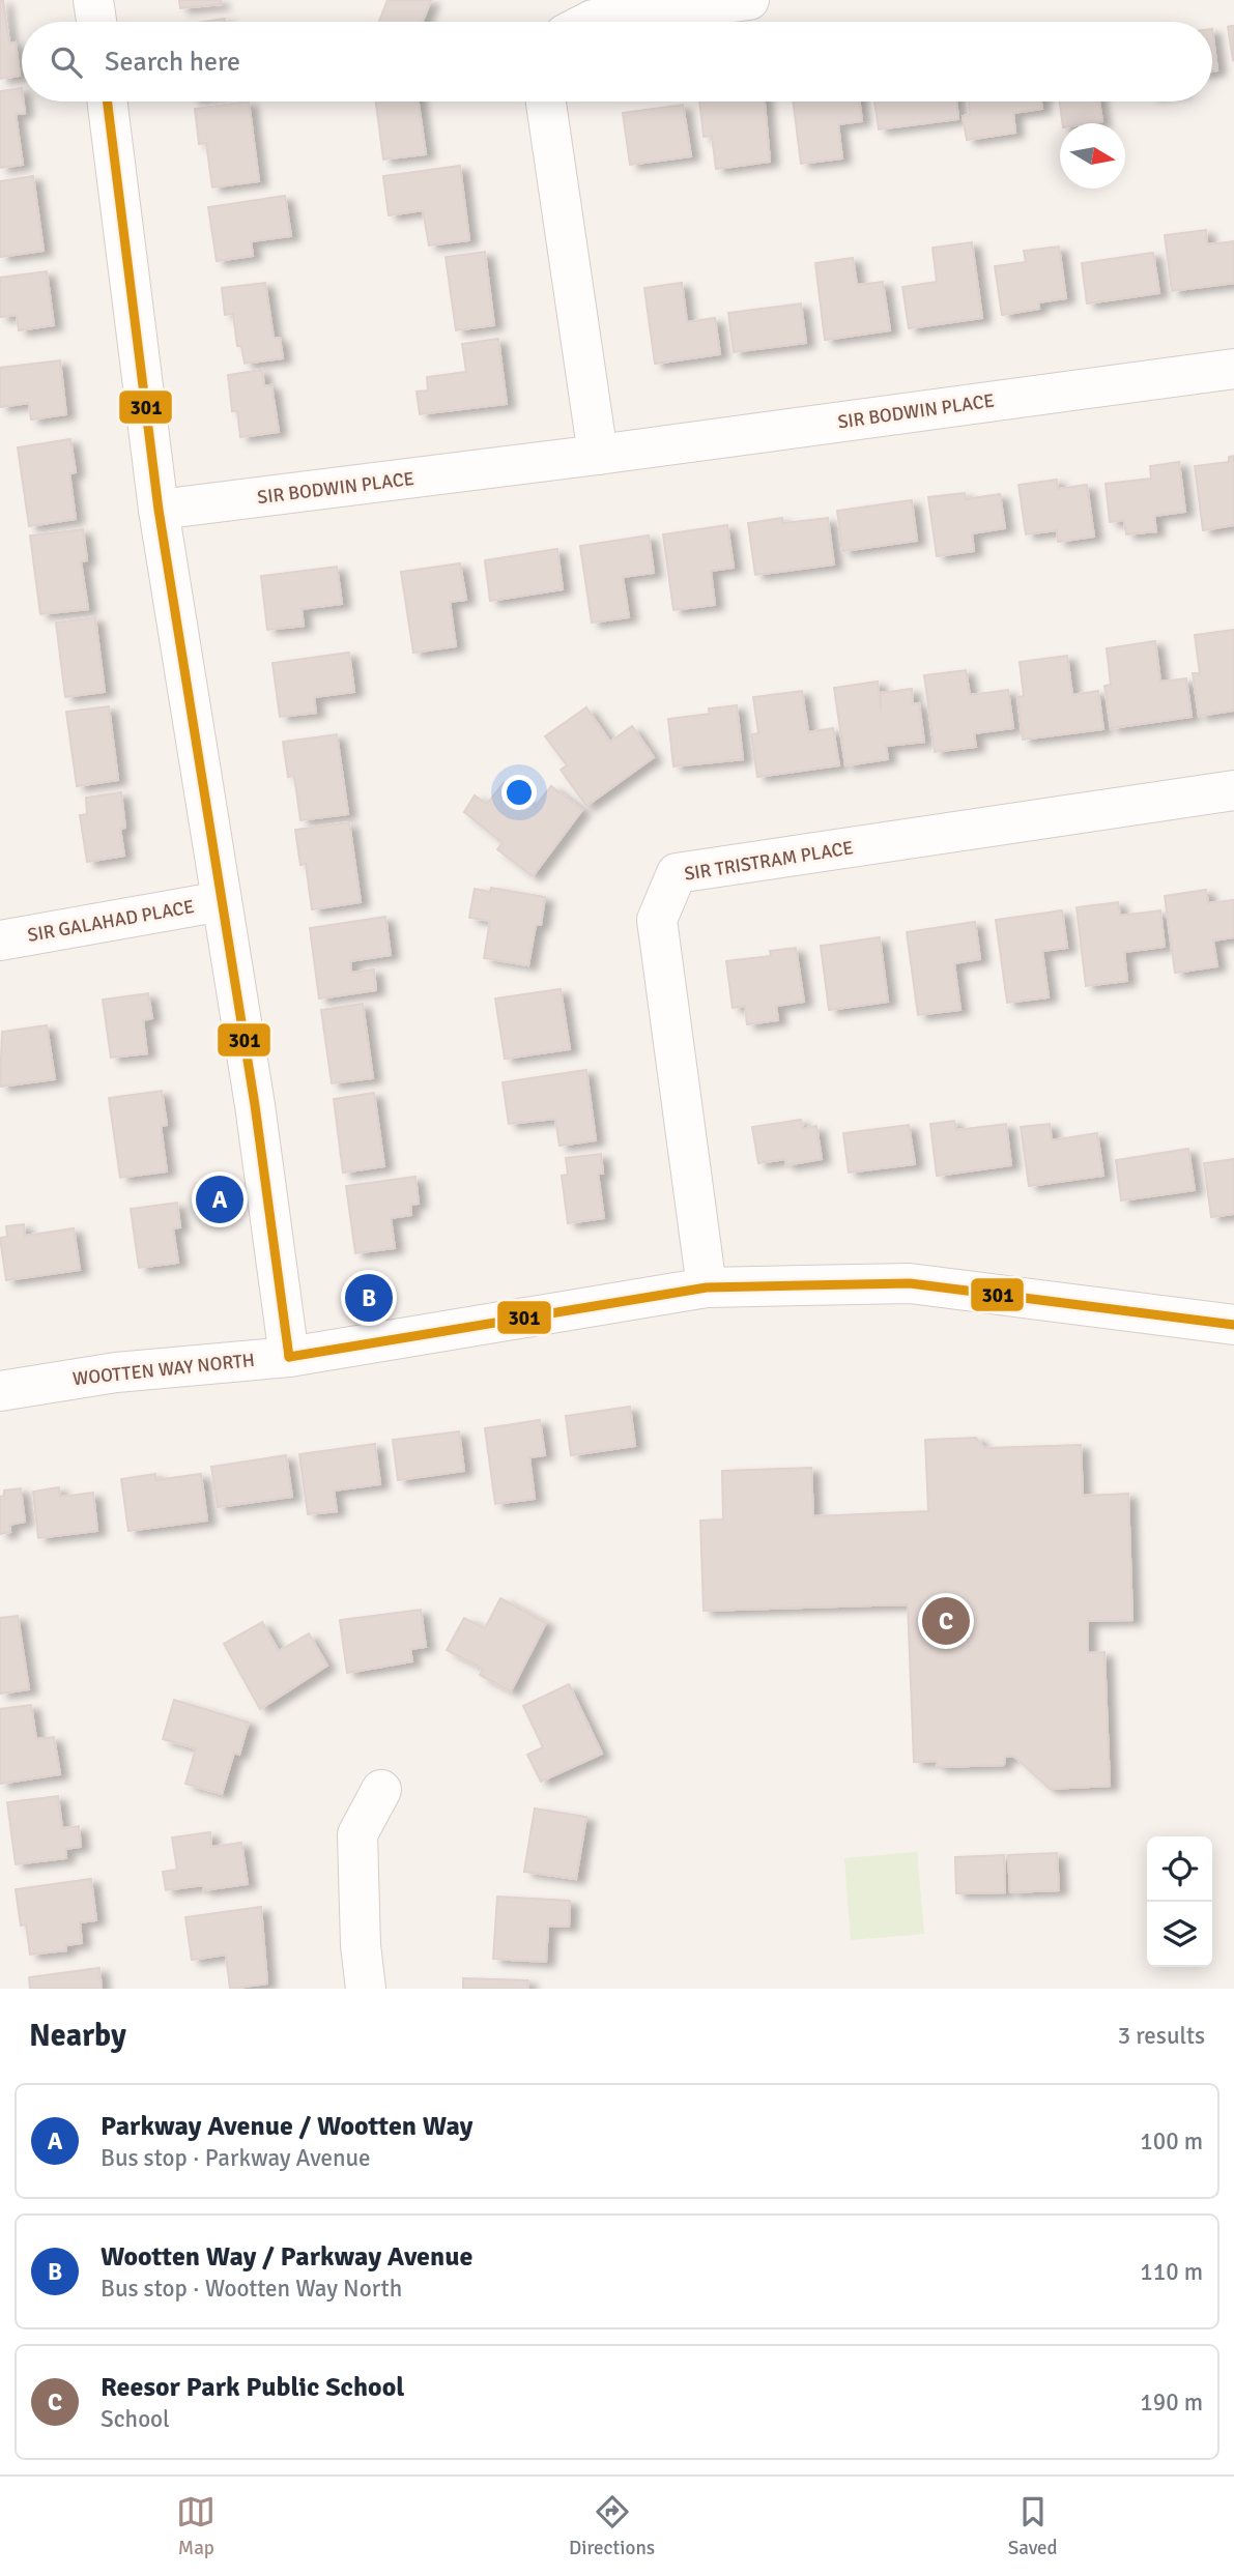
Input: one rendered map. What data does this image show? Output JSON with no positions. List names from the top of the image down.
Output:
{
  "streets": {
    "street": [
      "SIR BODWIN PLACE",
      "SIR TRISTRAM PLACE",
      "SIR GALAHAD PLACE",
      "WOOTTEN WAY NORTH"
    ]
  },
  "crossings": [
    ["SIR TRISTRAM PLACE", "WOOTTEN WAY NORTH"]
  ],
  "lines": ["transit line 301"],
  "north": "right",
  "page": {
    "search": "Search here",
    "pins": ["A", "B", "C"],
    "heading": ["Nearby", "3 results"],
    "list": [
      {
        "mark": "A",
        "name": "Parkway Avenue / Wootten Way",
        "note": "Bus stop · Parkway Avenue",
        "value": "100 m"
      },
      {
        "mark": "B",
        "name": "Wootten Way / Parkway Avenue",
        "note": "Bus stop · Wootten Way North",
        "value": "110 m"
      },
      {
        "mark": "C",
        "name": "Reesor Park Public School",
        "note": "School",
        "value": "190 m"
      }
    ],
    "nav": ["Map", "Directions", "Saved"]
  }
}
